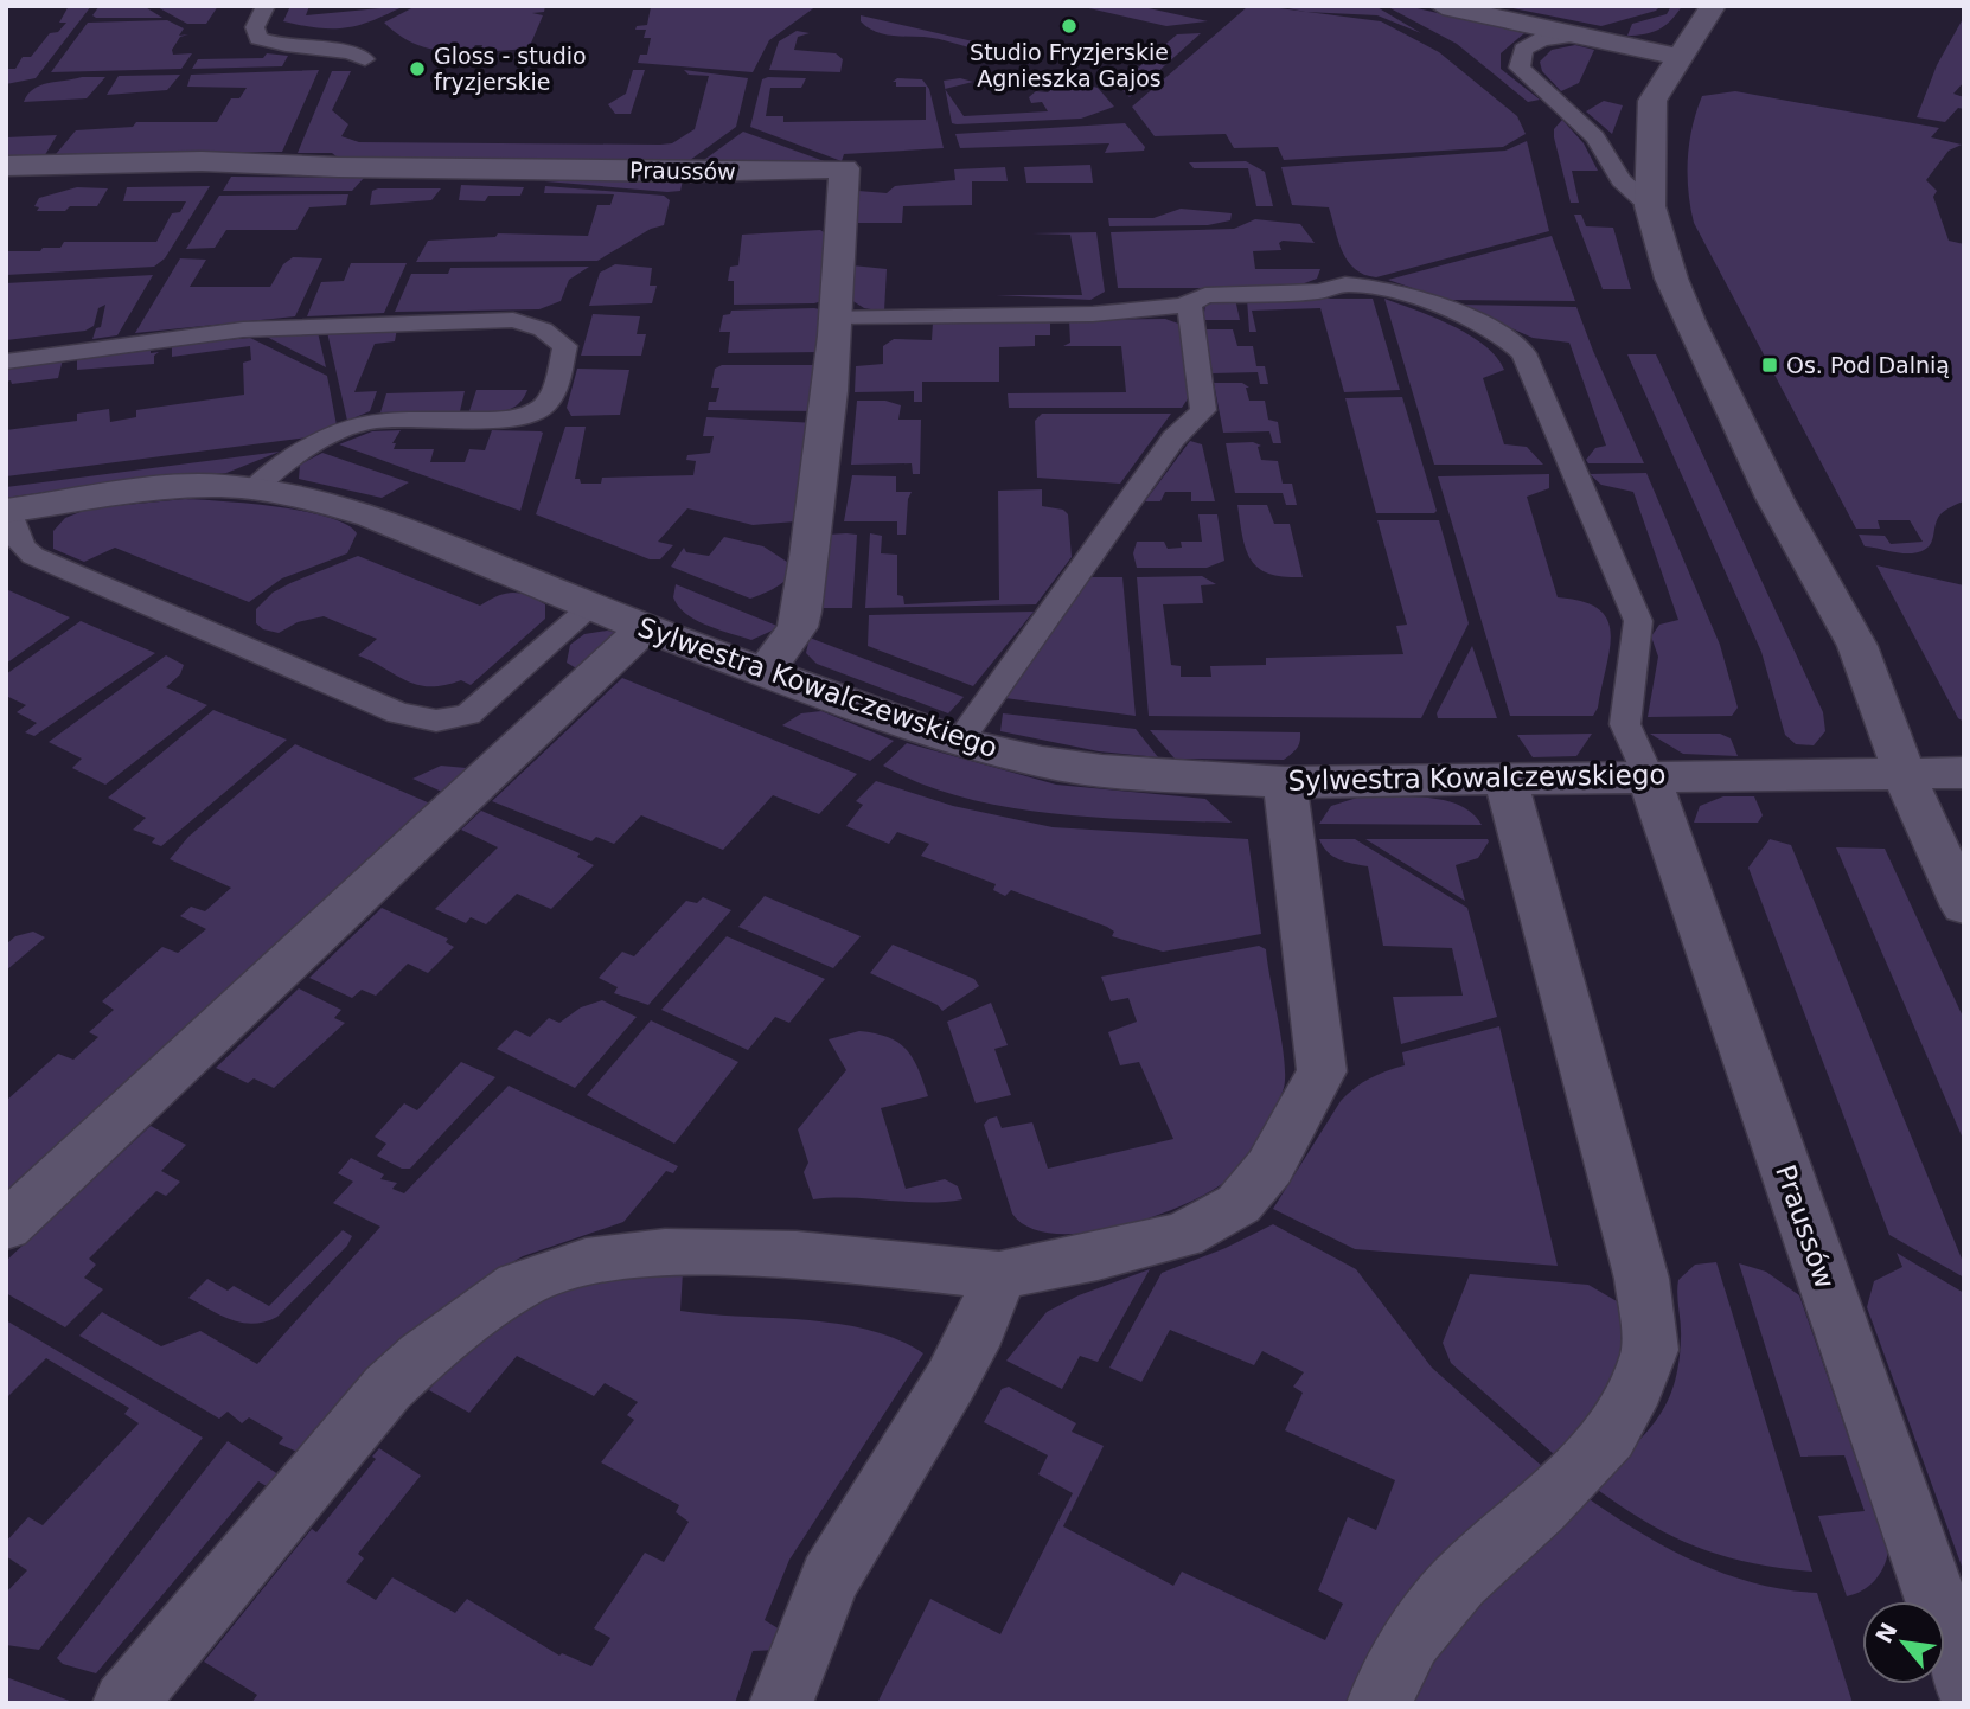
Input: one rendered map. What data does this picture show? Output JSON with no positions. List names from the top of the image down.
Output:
{
  "streets": {
    "street": ["Praussów", "Sylwestra Kowalczewskiego"]
  },
  "crossings": [
    ["Praussów", "Sylwestra Kowalczewskiego"]
  ],
  "places": {
    "other": ["Studio Fryzjerskie Agnieszka Gajos", "Gloss - studio fryzjerskie"],
    "transit": ["Os. Pod Dalnią"]
  },
  "north": "top left"
}
